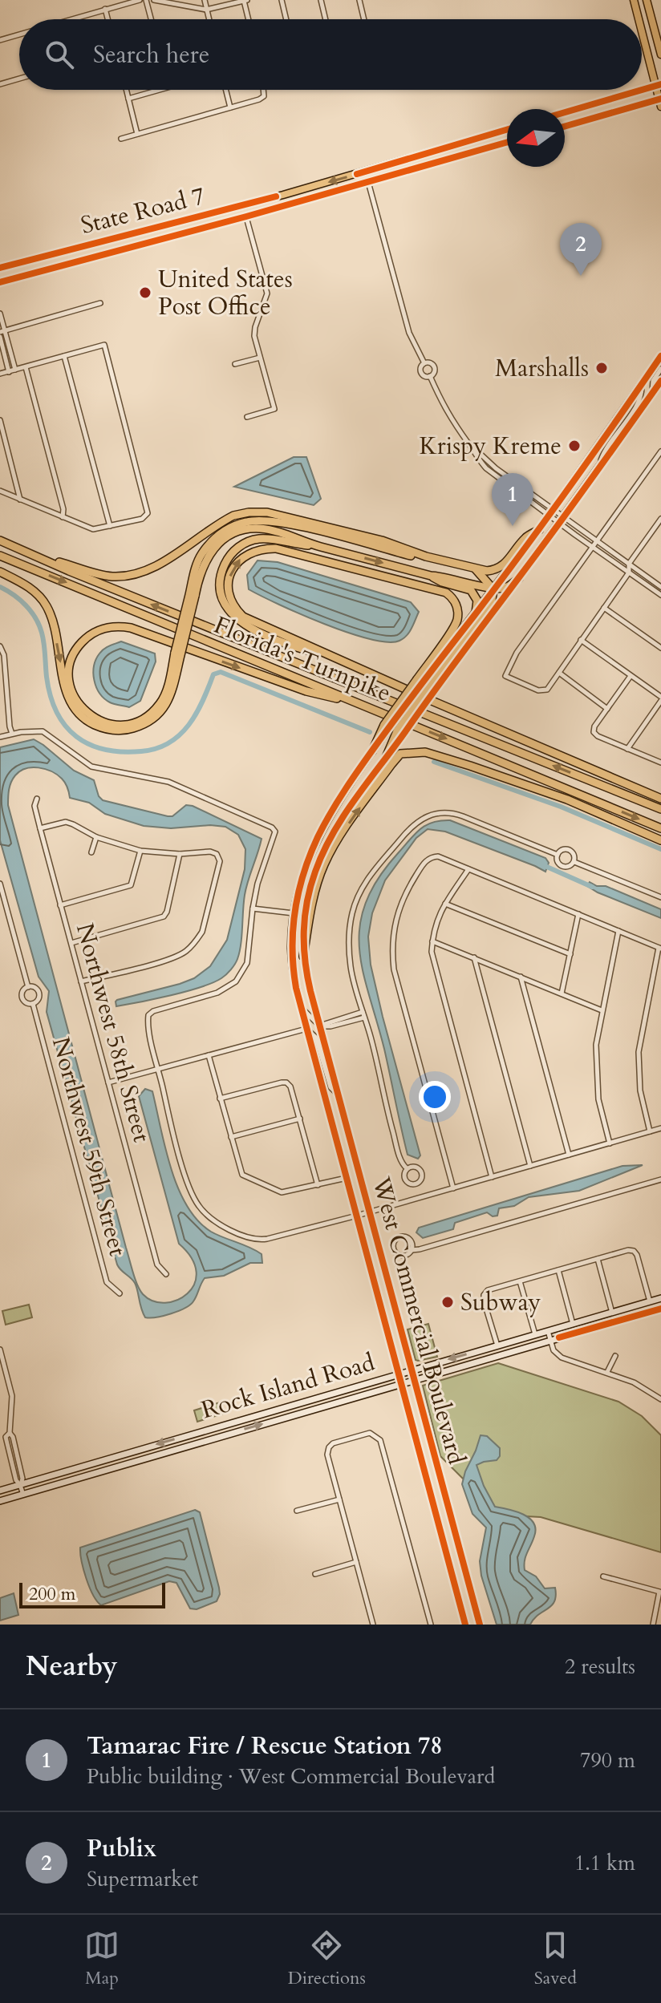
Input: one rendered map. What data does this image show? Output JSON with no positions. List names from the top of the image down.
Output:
{
  "streets": {
    "highway": ["Florida's Turnpike"],
    "main road": ["State Road 7", "West Commercial Boulevard", "Rock Island Road"],
    "street": ["Northwest 58th Street", "Northwest 59th Street"]
  },
  "crossings": [
    ["West Commercial Boulevard", "Rock Island Road"]
  ],
  "places": [
    "United States Post Office",
    "Marshalls",
    "Krispy Kreme",
    "Subway"
  ],
  "scale_bar": "200 m",
  "north": "left",
  "page": {
    "search": "Search here",
    "pins": ["2", "1"],
    "scale": "200 m",
    "heading": ["Nearby", "2 results"],
    "list": [
      {
        "mark": "1",
        "name": "Tamarac Fire / Rescue Station 78",
        "note": "Public building · West Commercial Boulevard",
        "value": "790 m"
      },
      {
        "mark": "2",
        "name": "Publix",
        "note": "Supermarket",
        "value": "1.1 km"
      }
    ],
    "nav": ["Map", "Directions", "Saved"]
  }
}
